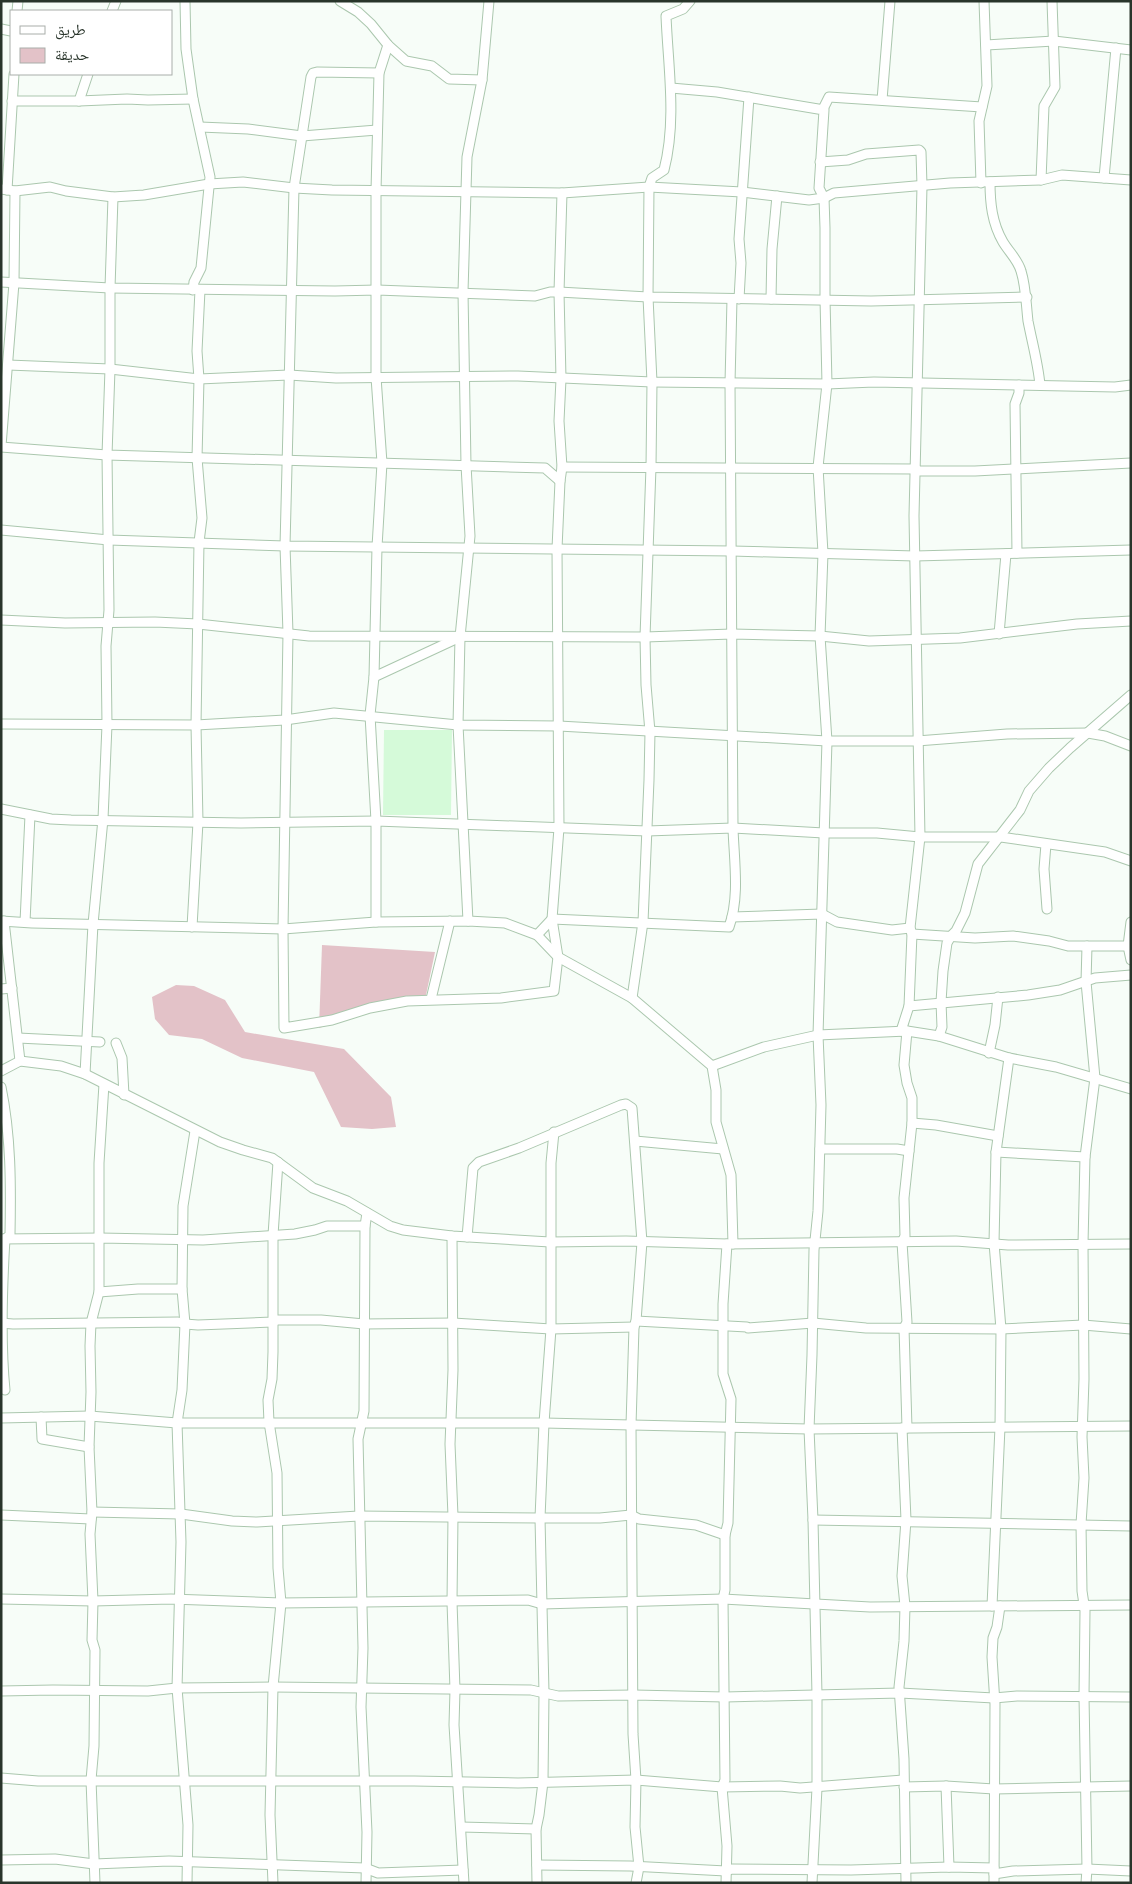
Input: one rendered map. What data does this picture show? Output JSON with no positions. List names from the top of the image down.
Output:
{
  "legend": ["طريق", "حديقة"]
}
